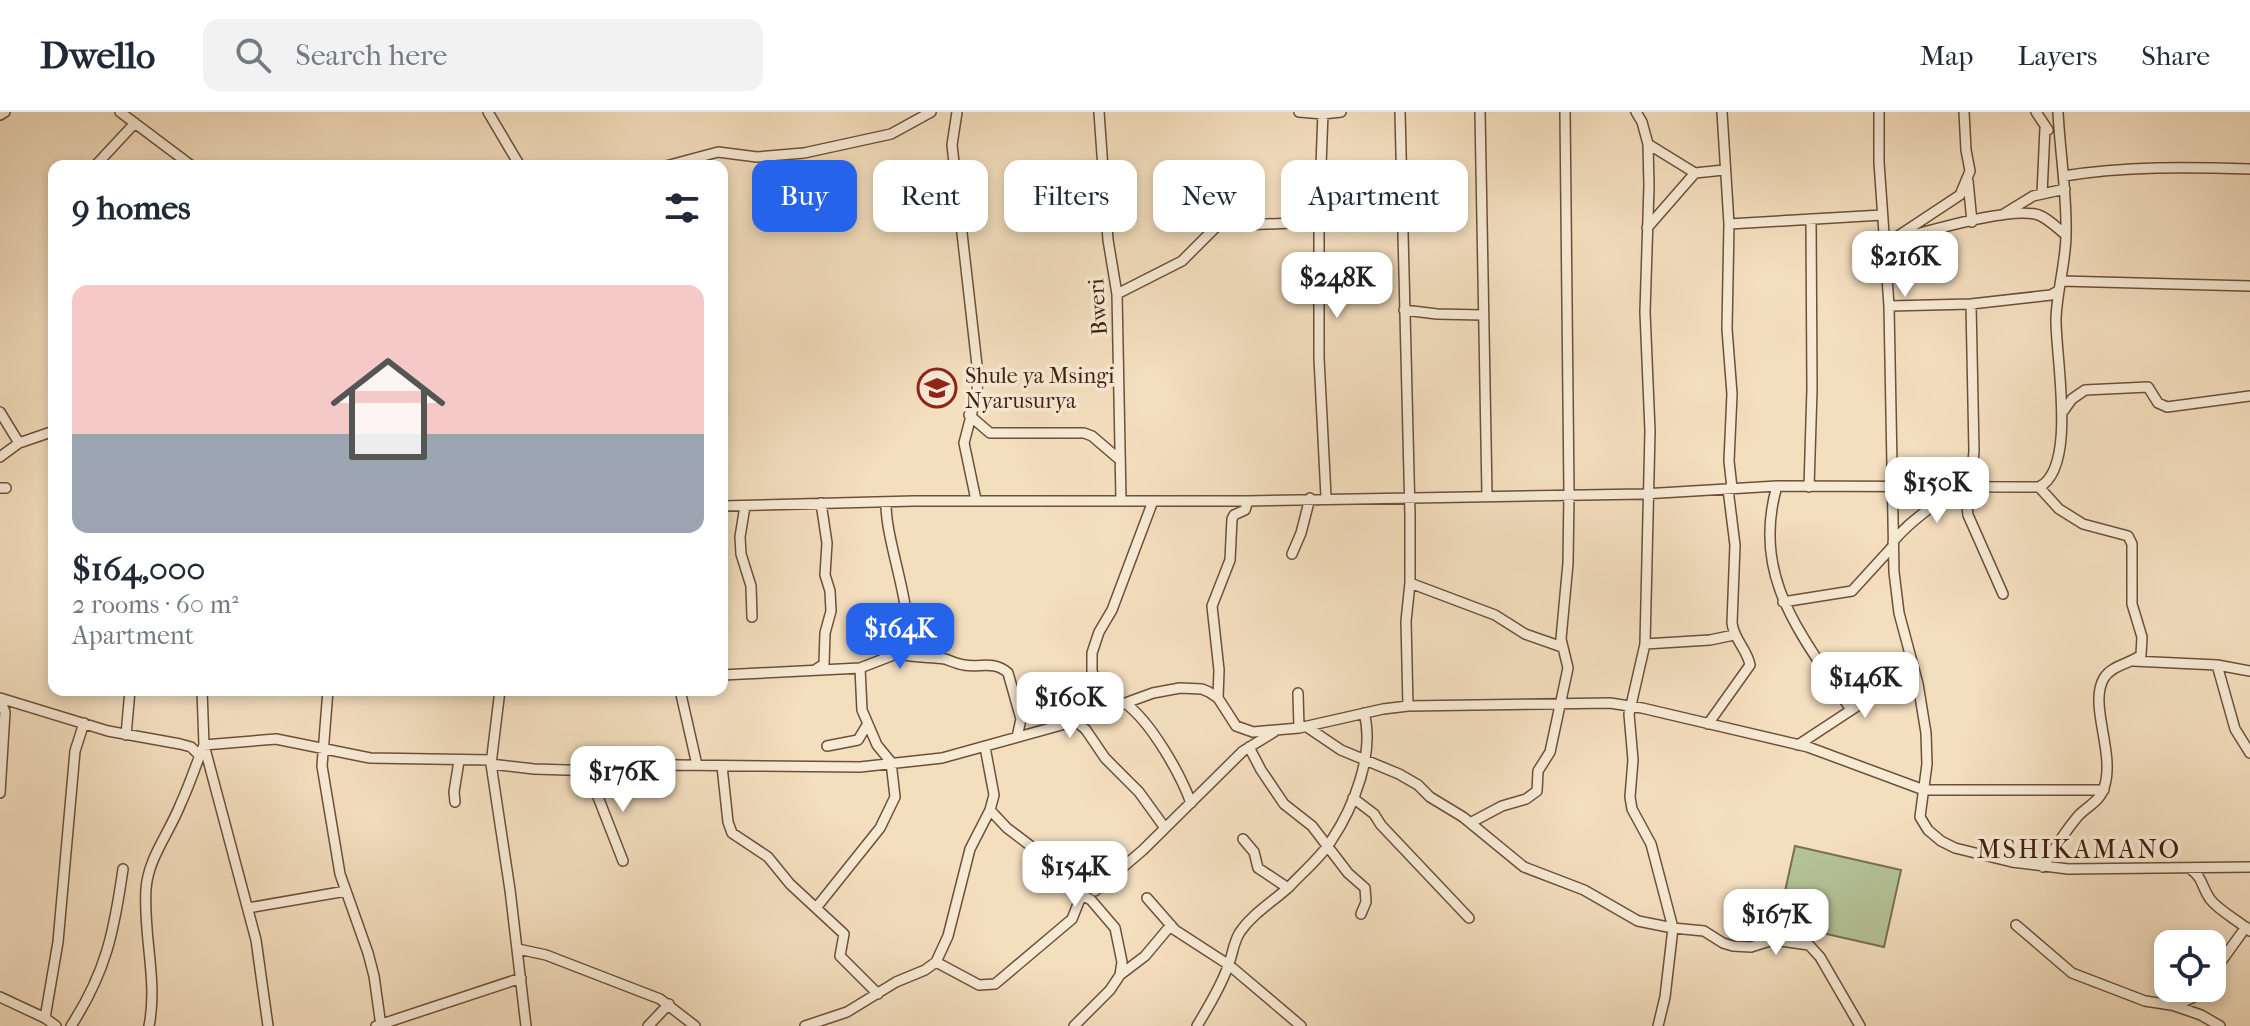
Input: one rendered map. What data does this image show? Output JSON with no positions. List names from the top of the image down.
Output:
{
  "streets": {
    "street": ["Bweri"]
  },
  "districts": ["MSHIKAMANO"],
  "places": {
    "school or university": ["Shule ya Msingi Nyarusurya"]
  },
  "page": {
    "header": "Dwello",
    "search": "Search here",
    "nav": ["Map", "Layers", "Share"],
    "chip": [
      "Buy",
      "Rent",
      "Filters",
      "New",
      "Apartment"
    ],
    "heading": "9 homes",
    "price": [
      "$216K",
      "$248K",
      "$150K",
      "$164K",
      "$146K",
      "$160K",
      "$176K",
      "$154K",
      "$167K"
    ],
    "list": [
      {
        "name": "$164,000",
        "note": "2 rooms · 60 m² · Apartment"
      }
    ]
  }
}
